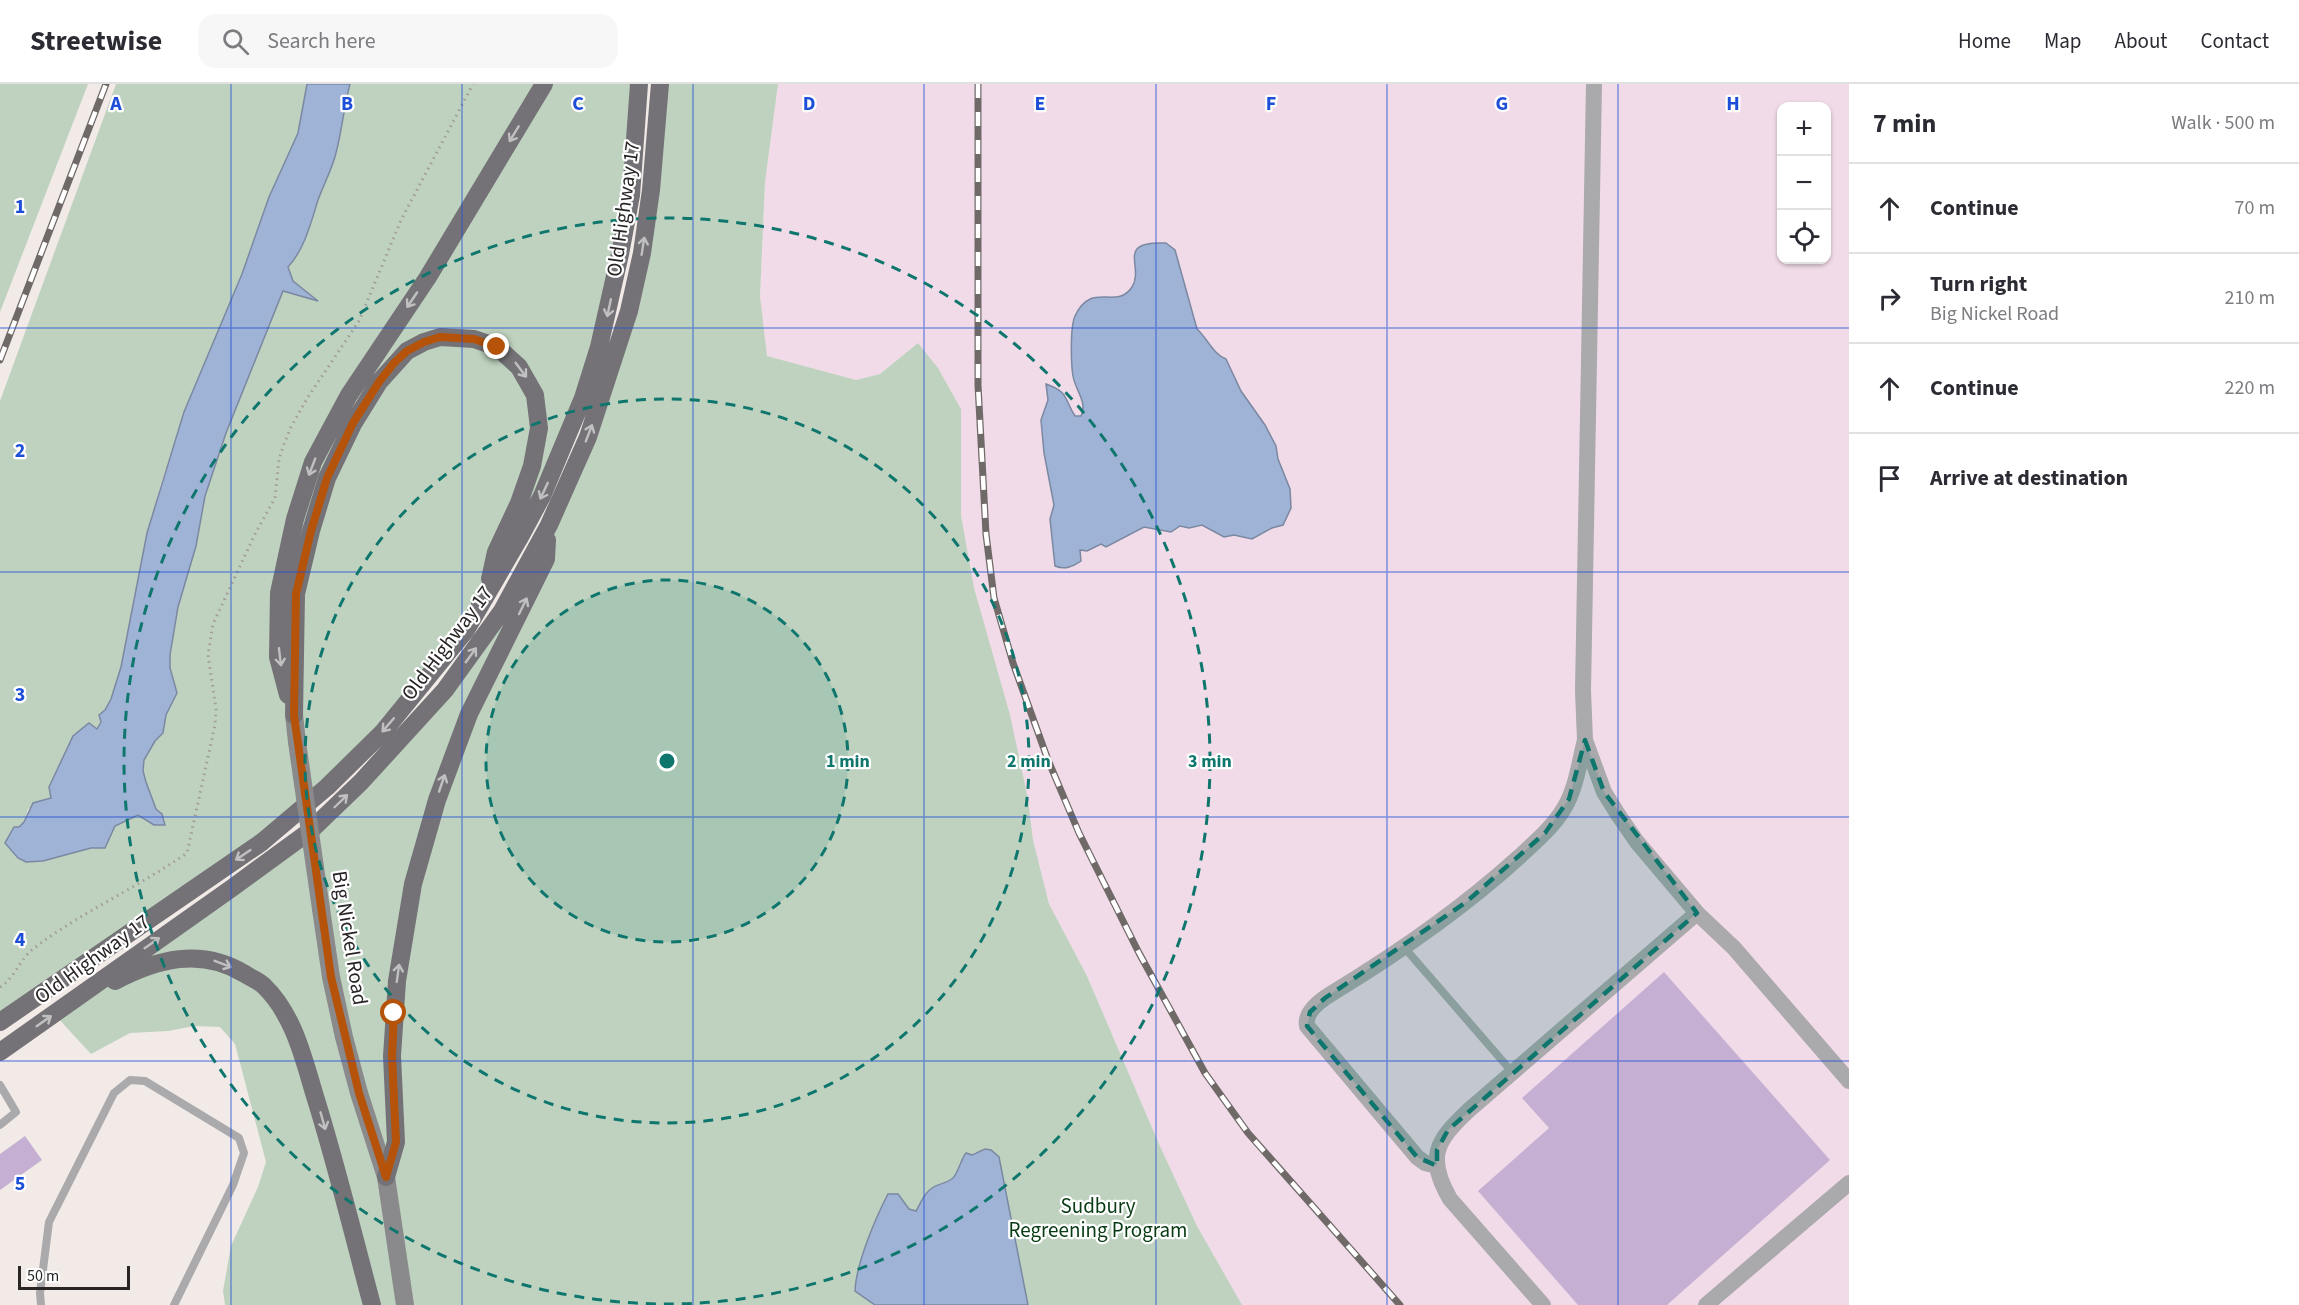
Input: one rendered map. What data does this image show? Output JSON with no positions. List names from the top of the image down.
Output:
{
  "streets": {
    "main road": ["Old Highway 17", "Big Nickel Road"]
  },
  "parks": ["Sudbury Regreening Program"],
  "scale_bar": "50 m",
  "page": {
    "header": "Streetwise",
    "search": "Search here",
    "nav": [
      "Home",
      "Map",
      "About",
      "Contact"
    ],
    "heading": ["7 min", "Walk · 500 m"],
    "map_buttons": ["+", "−"],
    "list": [
      ["Continue", "70 m"],
      ["Turn right", "Big Nickel Road", "210 m"],
      ["Continue", "220 m"],
      "Arrive at destination"
    ],
    "scale": "50 m"
  },
  "grid": {
    "columns": [
      "A",
      "B",
      "C",
      "D",
      "E",
      "F",
      "G",
      "H"
    ],
    "rows": [
      "1",
      "2",
      "3",
      "4",
      "5"
    ]
  },
  "rings": ["1 min", "2 min", "3 min"]
}
